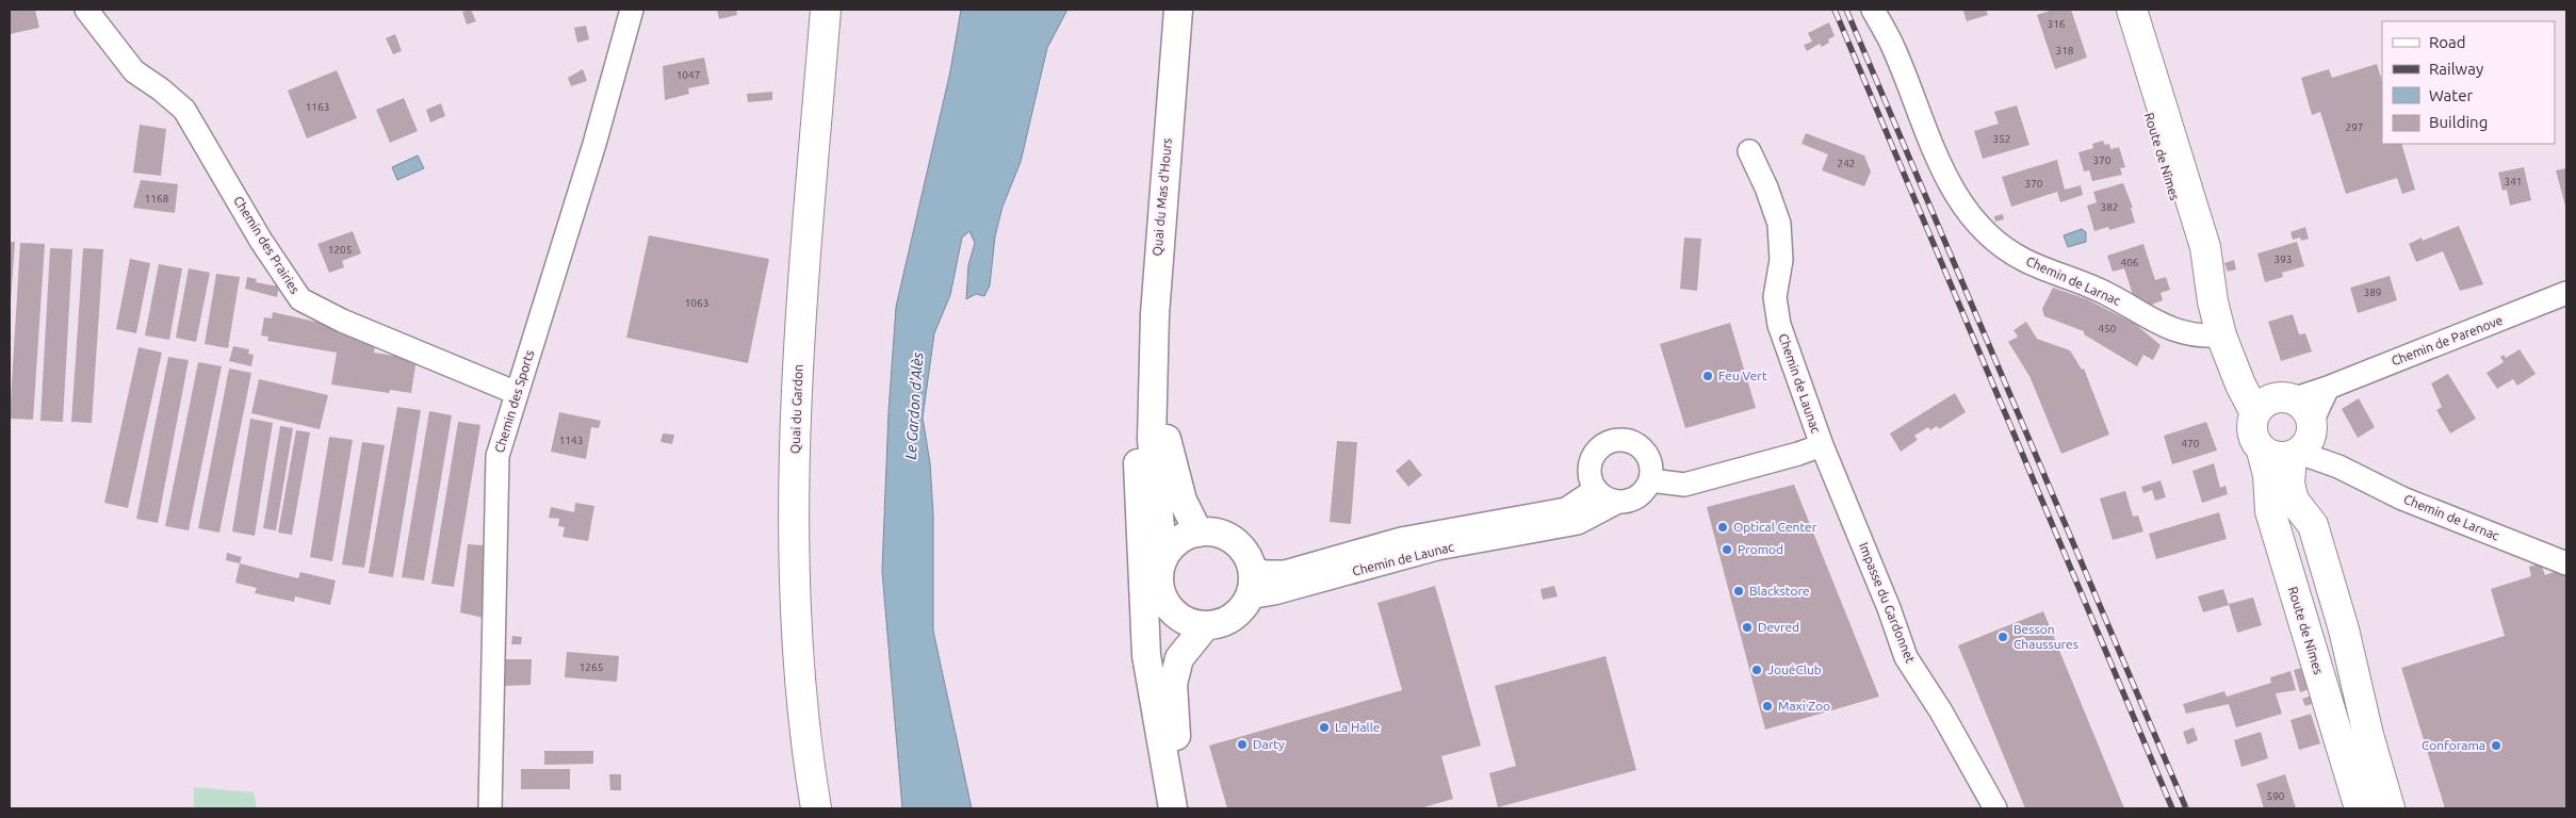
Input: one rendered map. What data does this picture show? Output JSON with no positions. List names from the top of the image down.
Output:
{
  "streets": {
    "main road": ["Route de Nîmes", "Quai du Gardon"],
    "street": [
      "Quai du Mas d'Hours",
      "Chemin des Prairies",
      "Chemin de Larnac",
      "Chemin de Parenove",
      "Chemin de Launac",
      "Chemin des Sports",
      "Impasse du Gardonnet"
    ]
  },
  "crossings": [
    ["Route de Nîmes", "Chemin de Larnac"],
    ["Route de Nîmes", "Chemin de Parenove"],
    ["Quai du Mas d'Hours", "Chemin de Launac"],
    ["Chemin des Prairies", "Chemin des Sports"],
    ["Chemin de Larnac", "Chemin de Parenove"],
    ["Chemin de Launac", "Impasse du Gardonnet"]
  ],
  "water": ["Le Gardon d'Alès"],
  "places": [
    "Feu Vert",
    "Optical Center",
    "Promod",
    "Blackstore",
    "Devred",
    "Besson Chaussures",
    "JouéClub",
    "Maxi Zoo",
    "La Halle",
    "Darty",
    "Conforama"
  ],
  "house_numbers": [
    "316",
    "318",
    "1047",
    "1163",
    "297",
    "352",
    "370",
    "242",
    "341",
    "370",
    "1168",
    "382",
    "1205",
    "393",
    "406",
    "389",
    "1063",
    "450",
    "1143",
    "470",
    "1265",
    "590"
  ],
  "legend": [
    "Road",
    "Railway",
    "Water",
    "Building"
  ]
}
